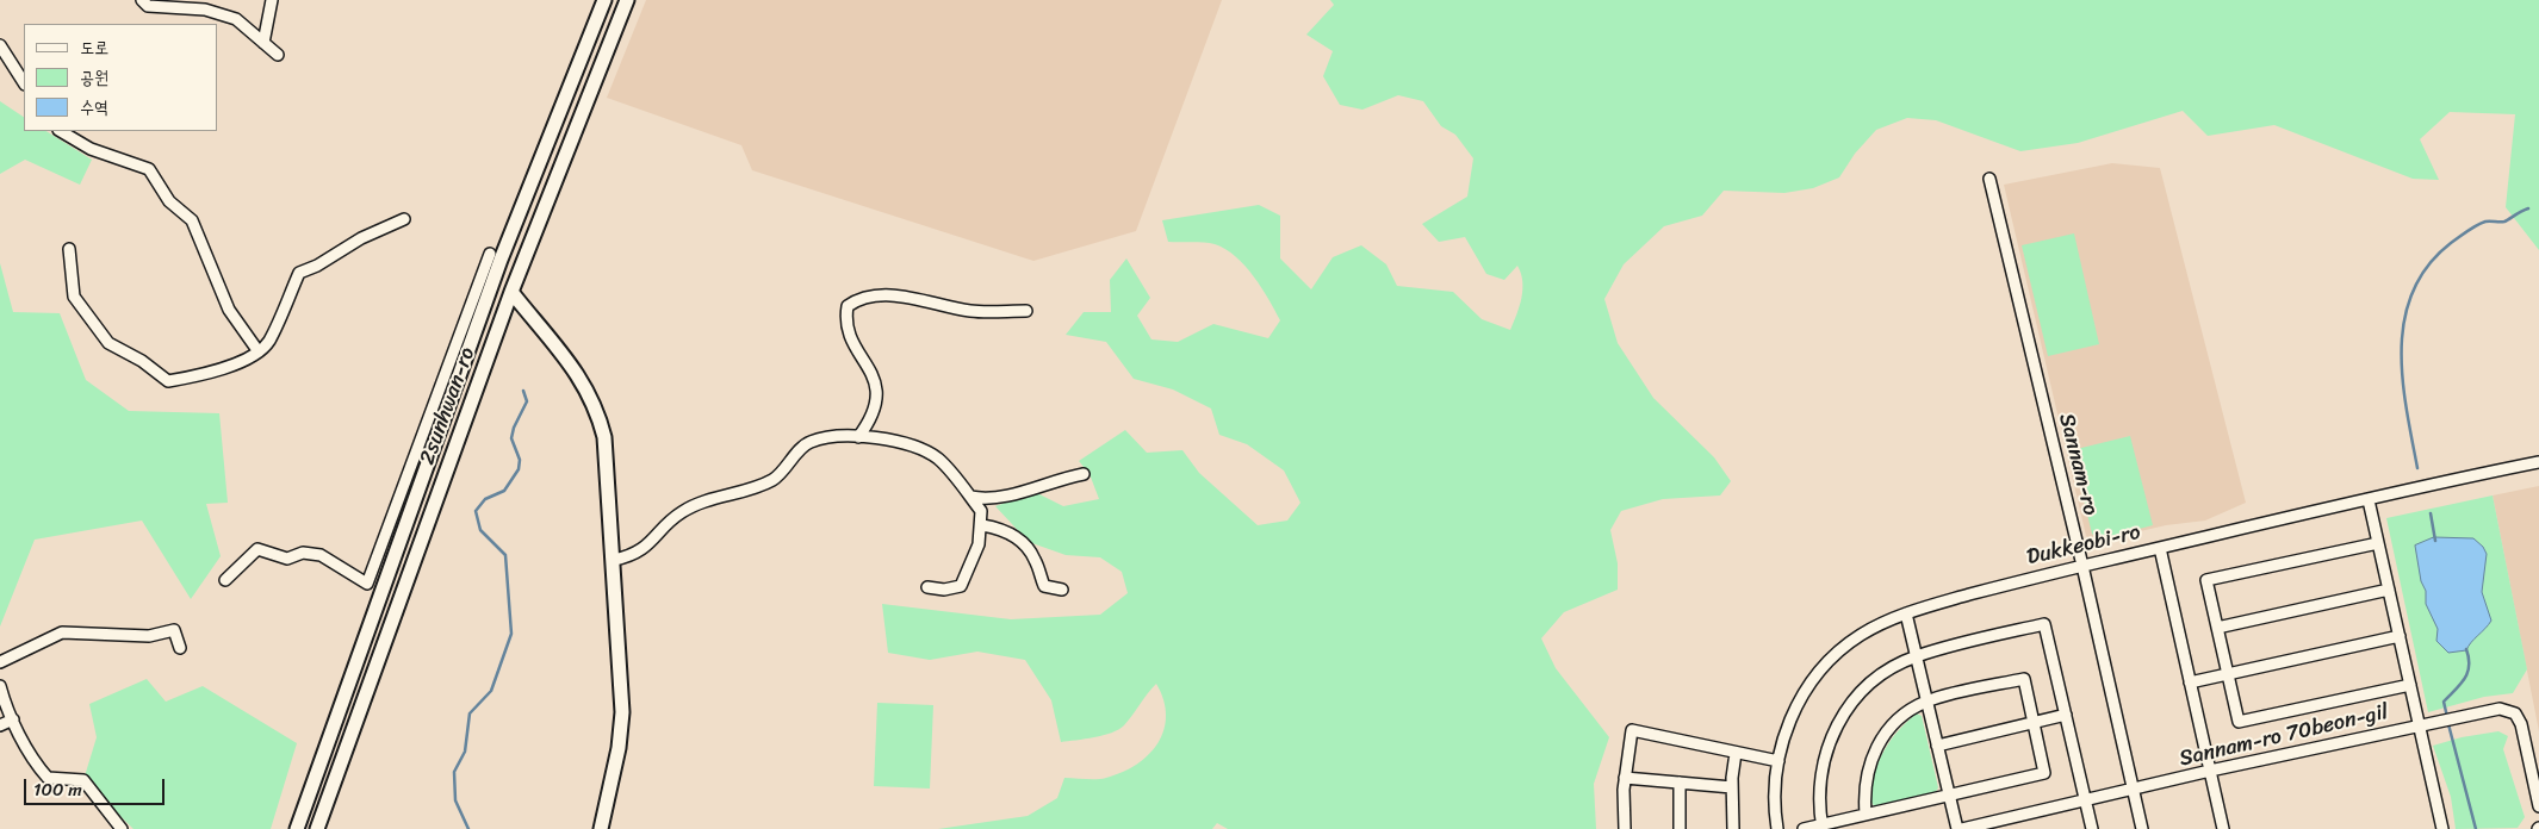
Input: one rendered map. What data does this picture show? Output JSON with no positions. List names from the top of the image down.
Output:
{
  "streets": {
    "street": [
      "2sunhwan-ro",
      "Sannam-ro",
      "Dukkeobi-ro",
      "Sannam-ro 70beon-gil"
    ]
  },
  "crossings": [
    ["Sannam-ro", "Dukkeobi-ro"],
    ["Sannam-ro", "Sannam-ro 70beon-gil"]
  ],
  "legend": ["도로", "공원", "수역"],
  "scale_bar": "100 m"
}
